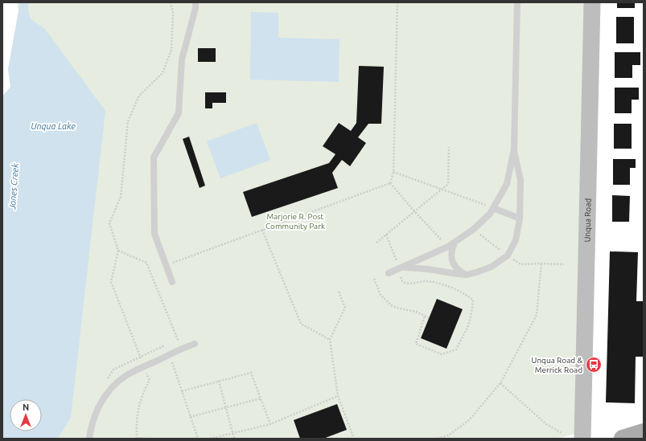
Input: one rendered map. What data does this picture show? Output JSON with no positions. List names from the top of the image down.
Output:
{
  "streets": {
    "street": ["Unqua Road"]
  },
  "water": ["Unqua Lake", "Jones Creek"],
  "parks": ["Marjorie R. Post Community Park"],
  "places": {
    "bus stop": ["Unqua Road & Merrick Road"]
  },
  "north": "top"
}
